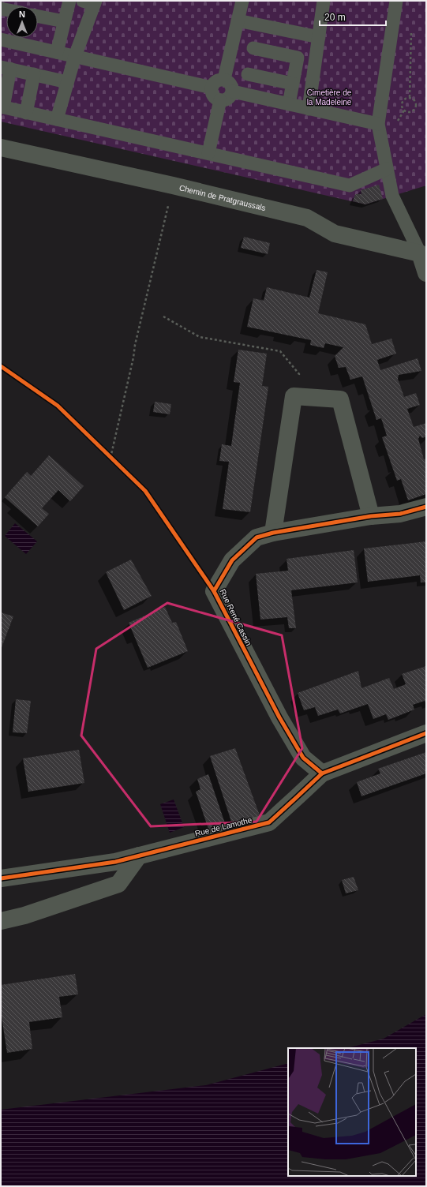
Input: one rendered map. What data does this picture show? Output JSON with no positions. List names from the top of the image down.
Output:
{
  "streets": {
    "street": ["Chemin de Pratgraussals", "Rue René Cassin", "Rue de Lamothe"]
  },
  "crossings": [
    ["Rue René Cassin", "Rue de Lamothe"]
  ],
  "parks": ["Cimetière de la Madeleine"],
  "scale_bar": "20 m",
  "north": "top"
}
